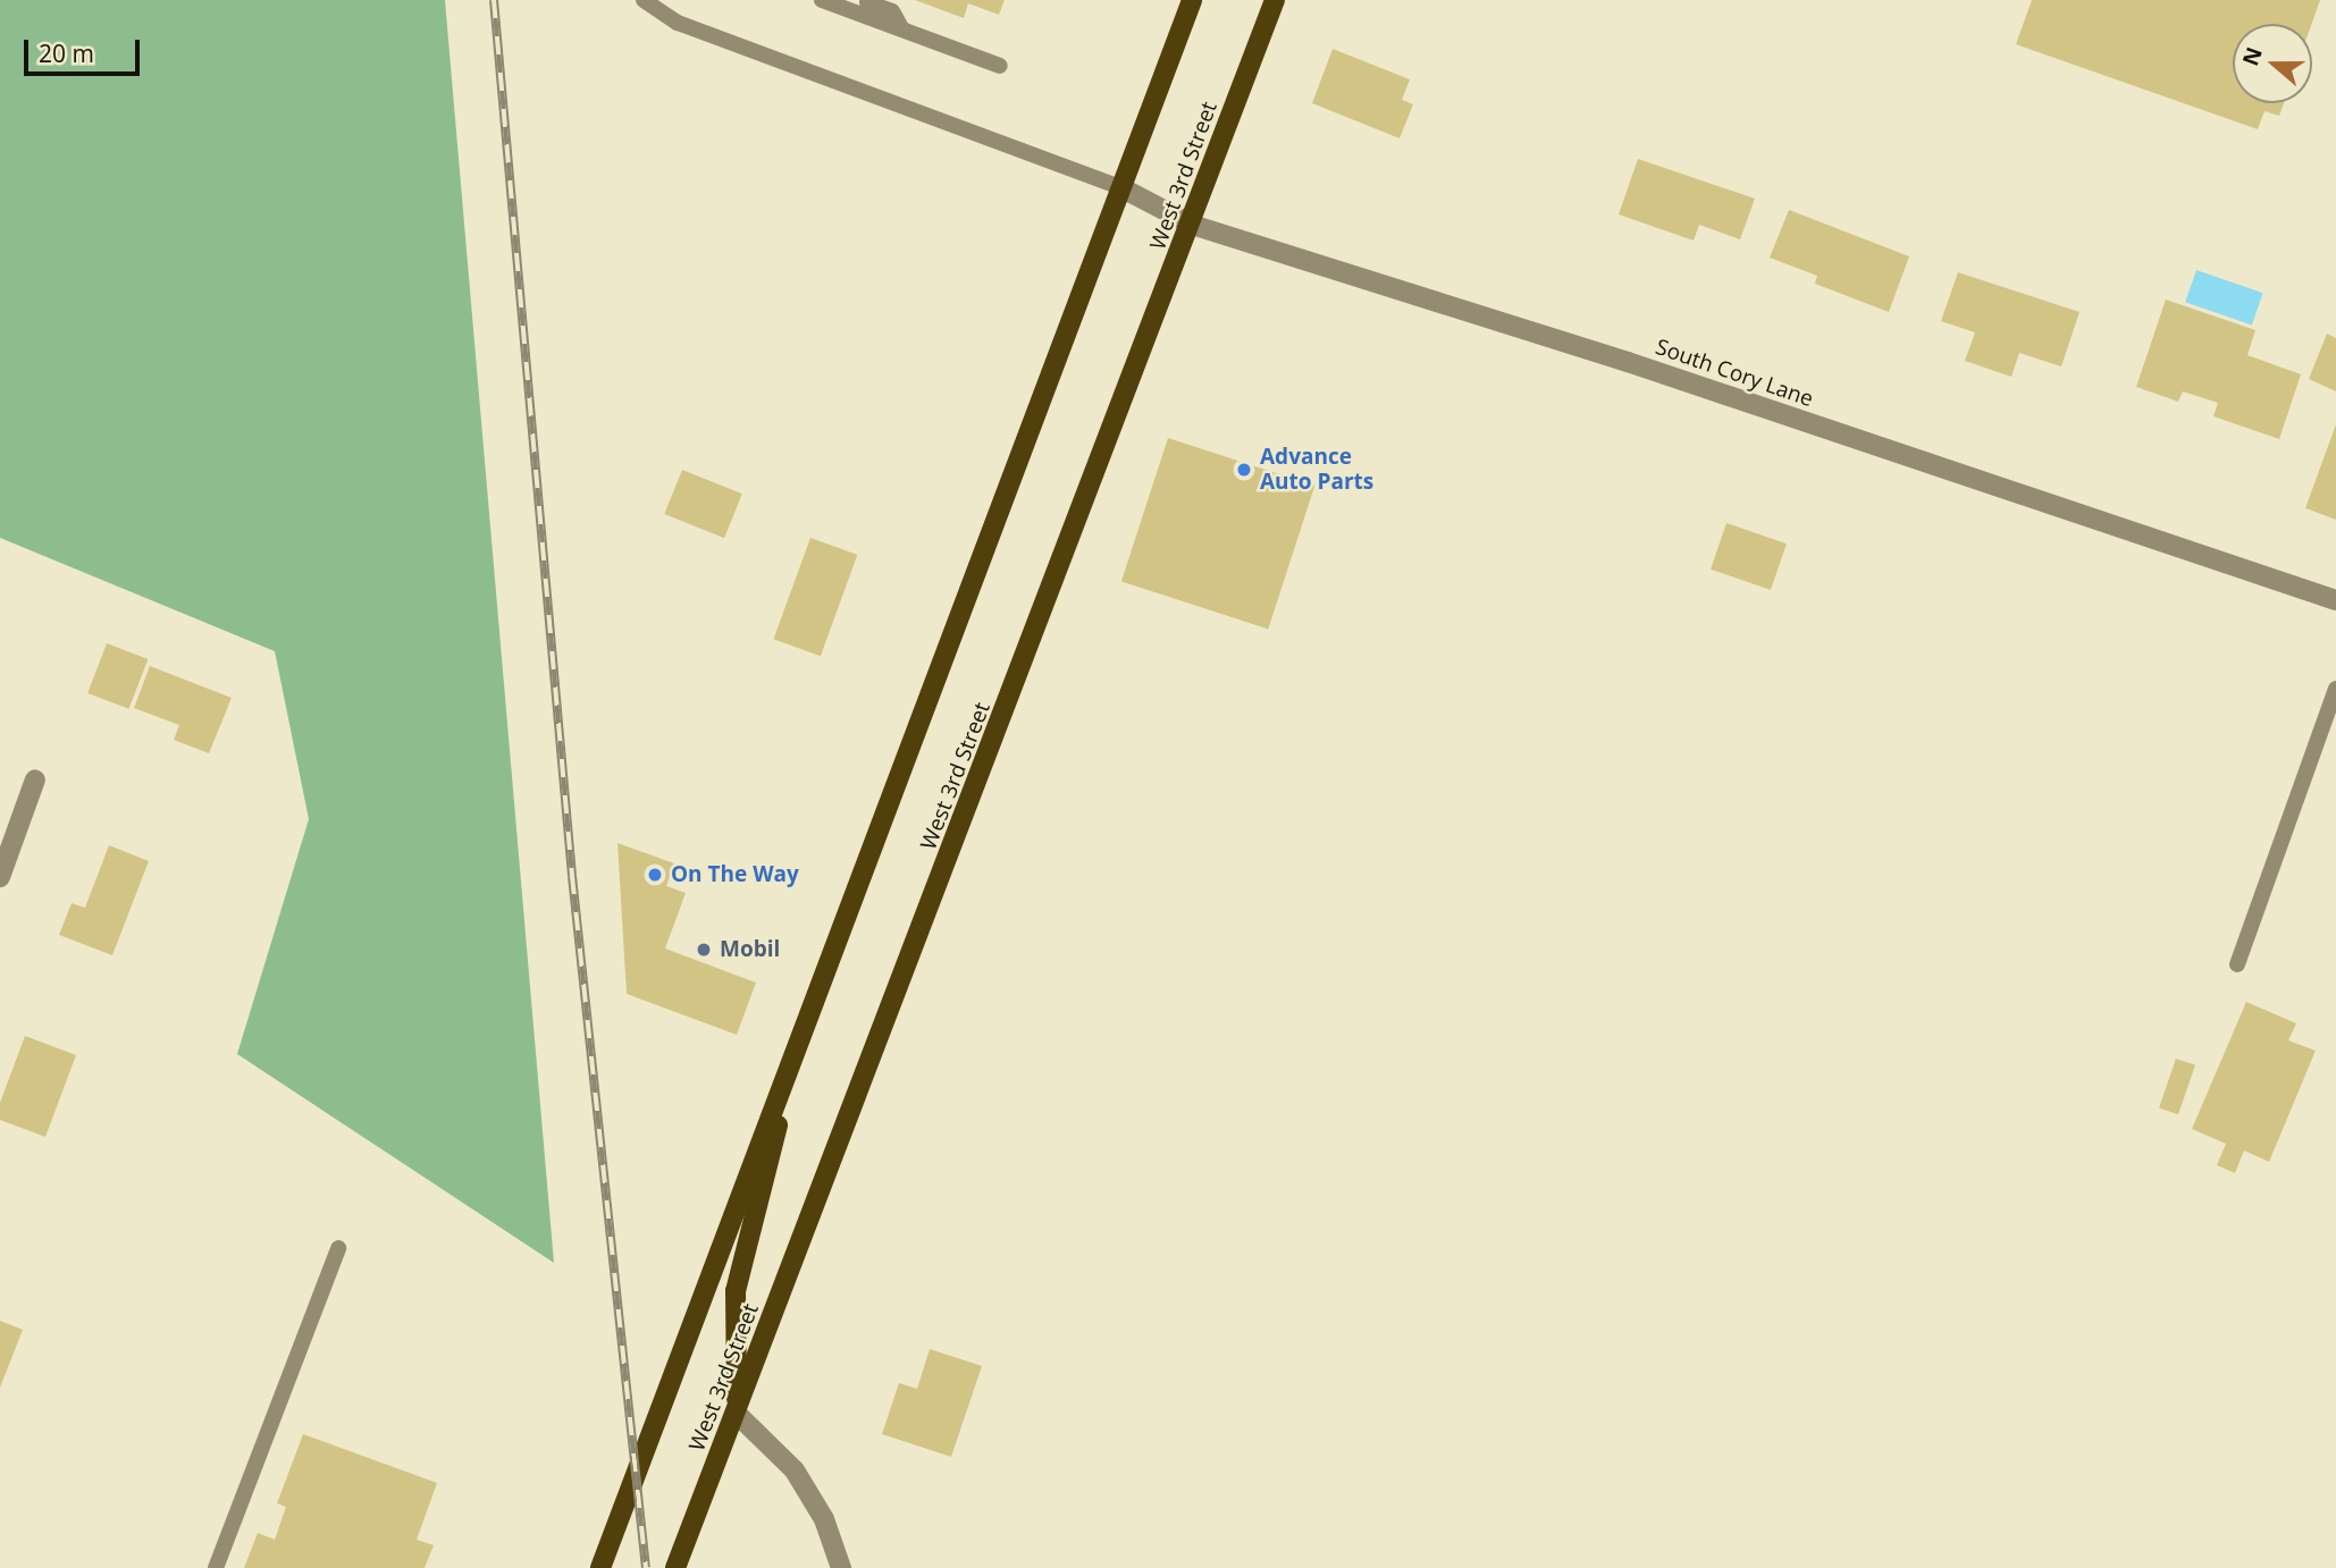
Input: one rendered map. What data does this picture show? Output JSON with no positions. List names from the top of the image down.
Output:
{
  "streets": {
    "main road": ["West 3rd Street"],
    "street": ["South Cory Lane"]
  },
  "crossings": [
    ["West 3rd Street", "South Cory Lane"]
  ],
  "places": ["Advance Auto Parts", "On The Way", "Mobil"],
  "scale_bar": "20 m",
  "north": "left"
}
